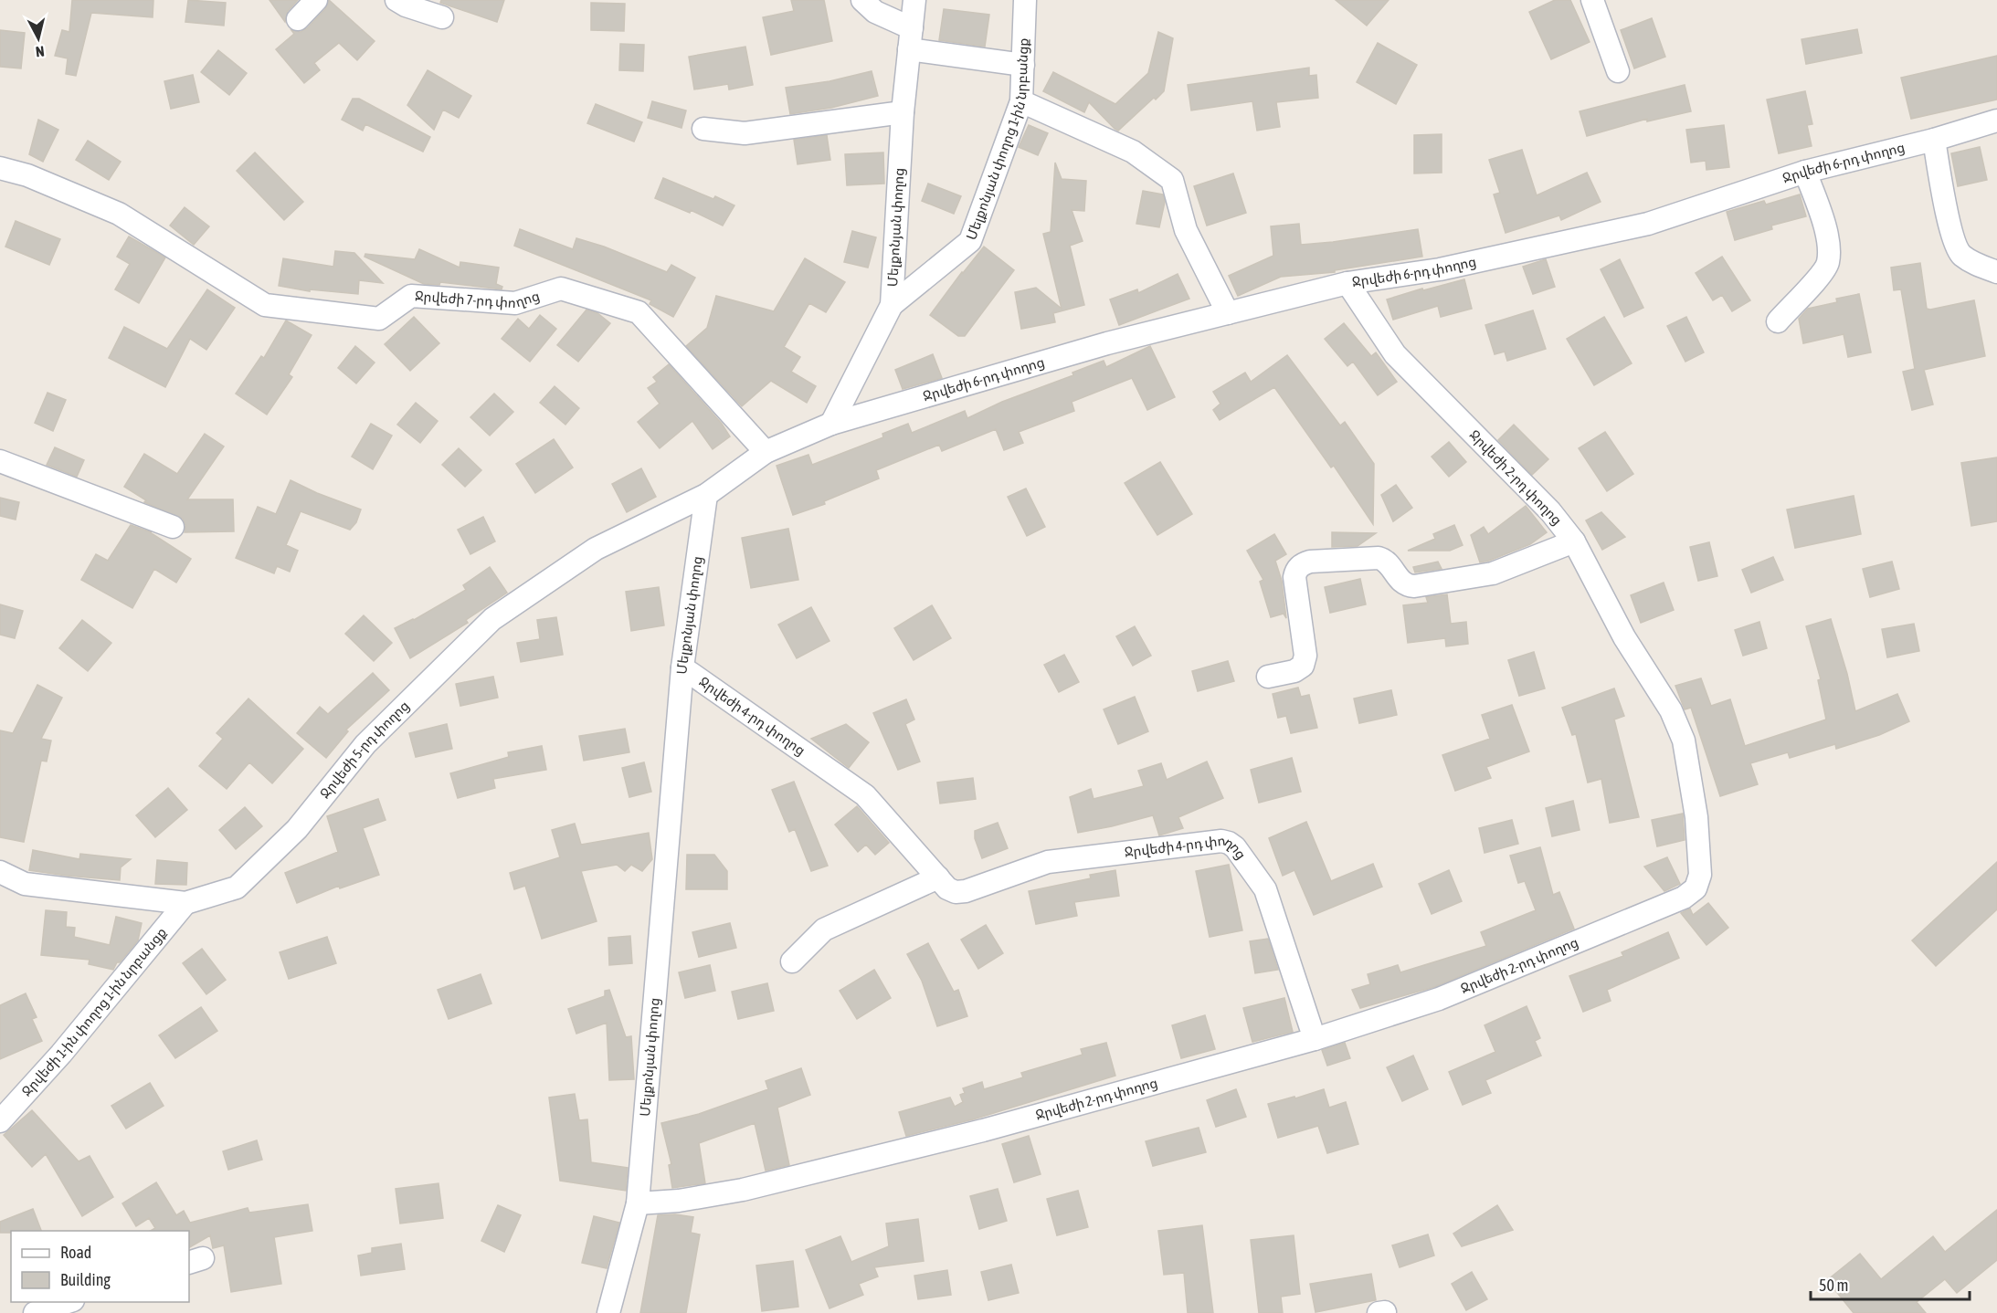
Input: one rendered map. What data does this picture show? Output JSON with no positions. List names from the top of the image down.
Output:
{
  "streets": {
    "street": [
      "Մելքոնյան փողոց 1-ին նրբանցք",
      "Ջրվեժի 6-րդ փողոց",
      "Մելքոնյան փողոց",
      "Ջրվեժի 7-րդ փողոց",
      "Ջրվեժի 2-րդ փողոց",
      "Ջրվեժի 4-րդ փողոց",
      "Ջրվեժի 5-րդ փողոց",
      "Ջրվեժի 1-ին փողոց 1-ին նրբանցք"
    ]
  },
  "crossings": [
    ["Մելքոնյան փողոց 1-ին նրբանցք", "Մելքոնյան փողոց"],
    ["Ջրվեժի 6-րդ փողոց", "Մելքոնյան փողոց"],
    ["Ջրվեժի 6-րդ փողոց", "Ջրվեժի 2-րդ փողոց"],
    ["Մելքոնյան փողոց", "Ջրվեժի 2-րդ փողոց"],
    ["Մելքոնյան փողոց", "Ջրվեժի 4-րդ փողոց"],
    ["Մելքոնյան փողոց", "Ջրվեժի 5-րդ փողոց"],
    ["Ջրվեժի 2-րդ փողոց", "Ջրվեժի 4-րդ փողոց"],
    ["Ջրվեժի 5-րդ փողոց", "Ջրվեժի 1-ին փողոց 1-ին նրբանցք"]
  ],
  "legend": ["Road", "Building"],
  "scale_bar": "50 m",
  "north": "bottom"
}
